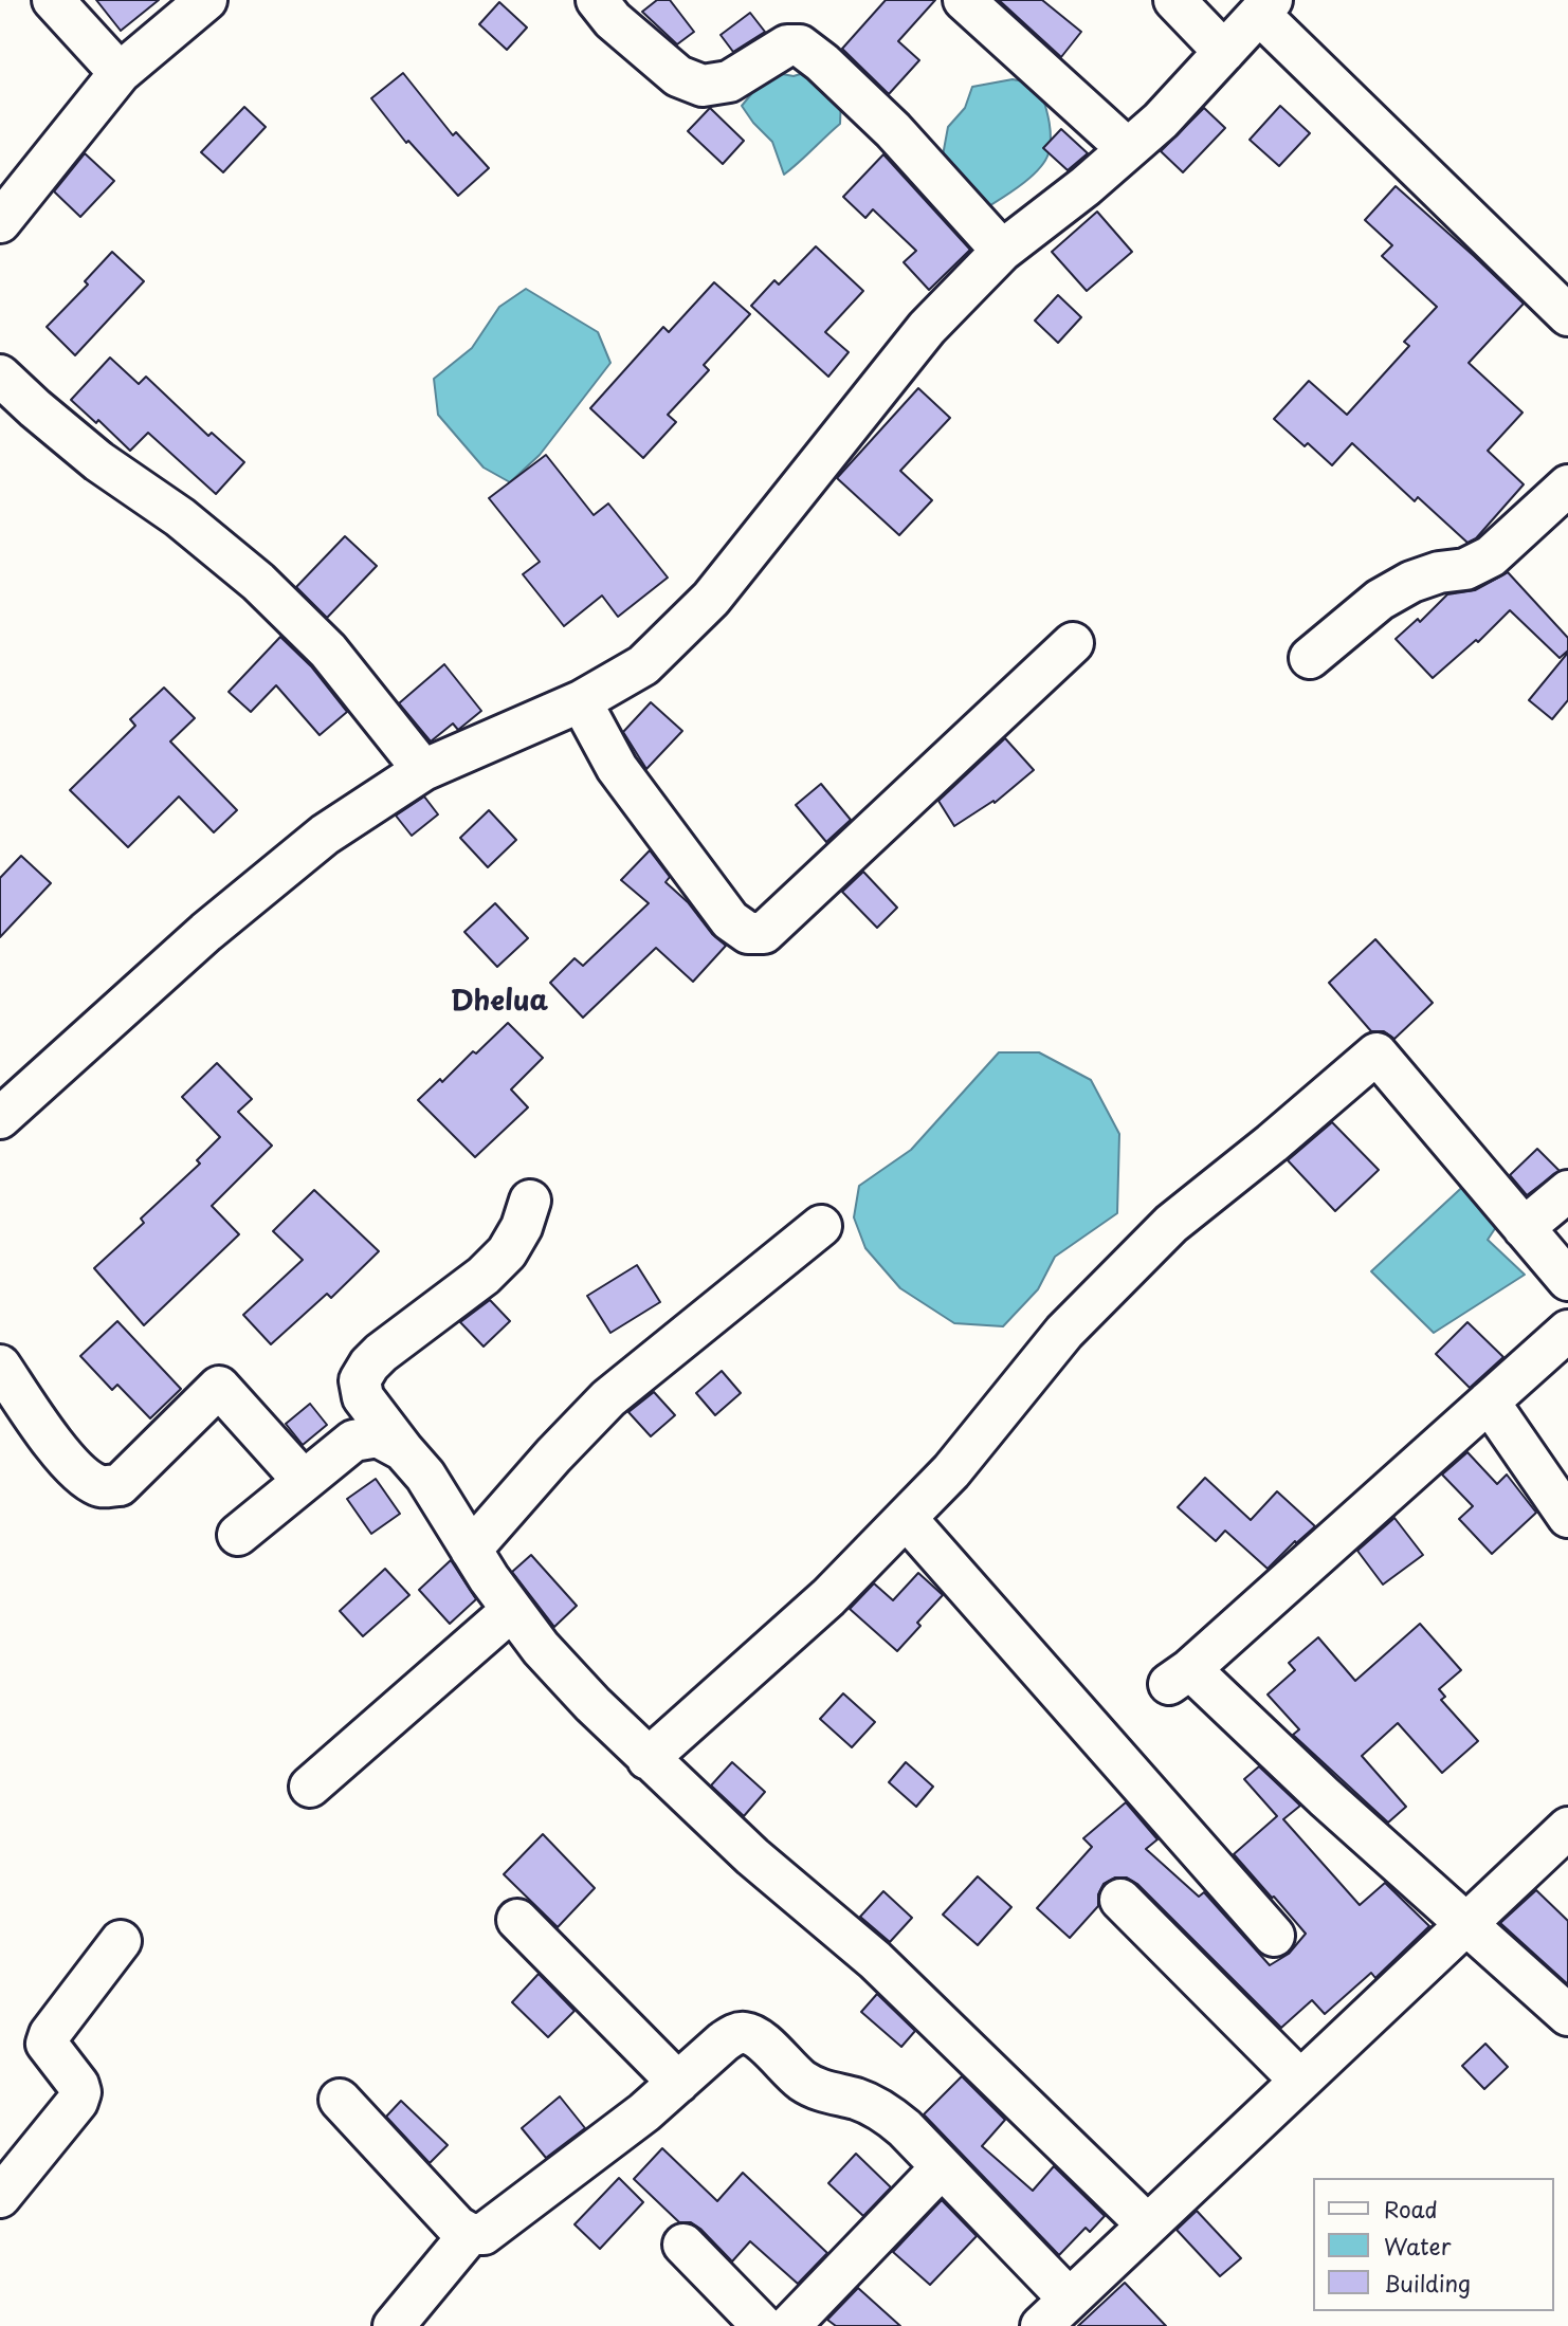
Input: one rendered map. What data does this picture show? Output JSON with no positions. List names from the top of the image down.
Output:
{
  "districts": ["Dhelua"],
  "legend": ["Road", "Water", "Building"]
}
